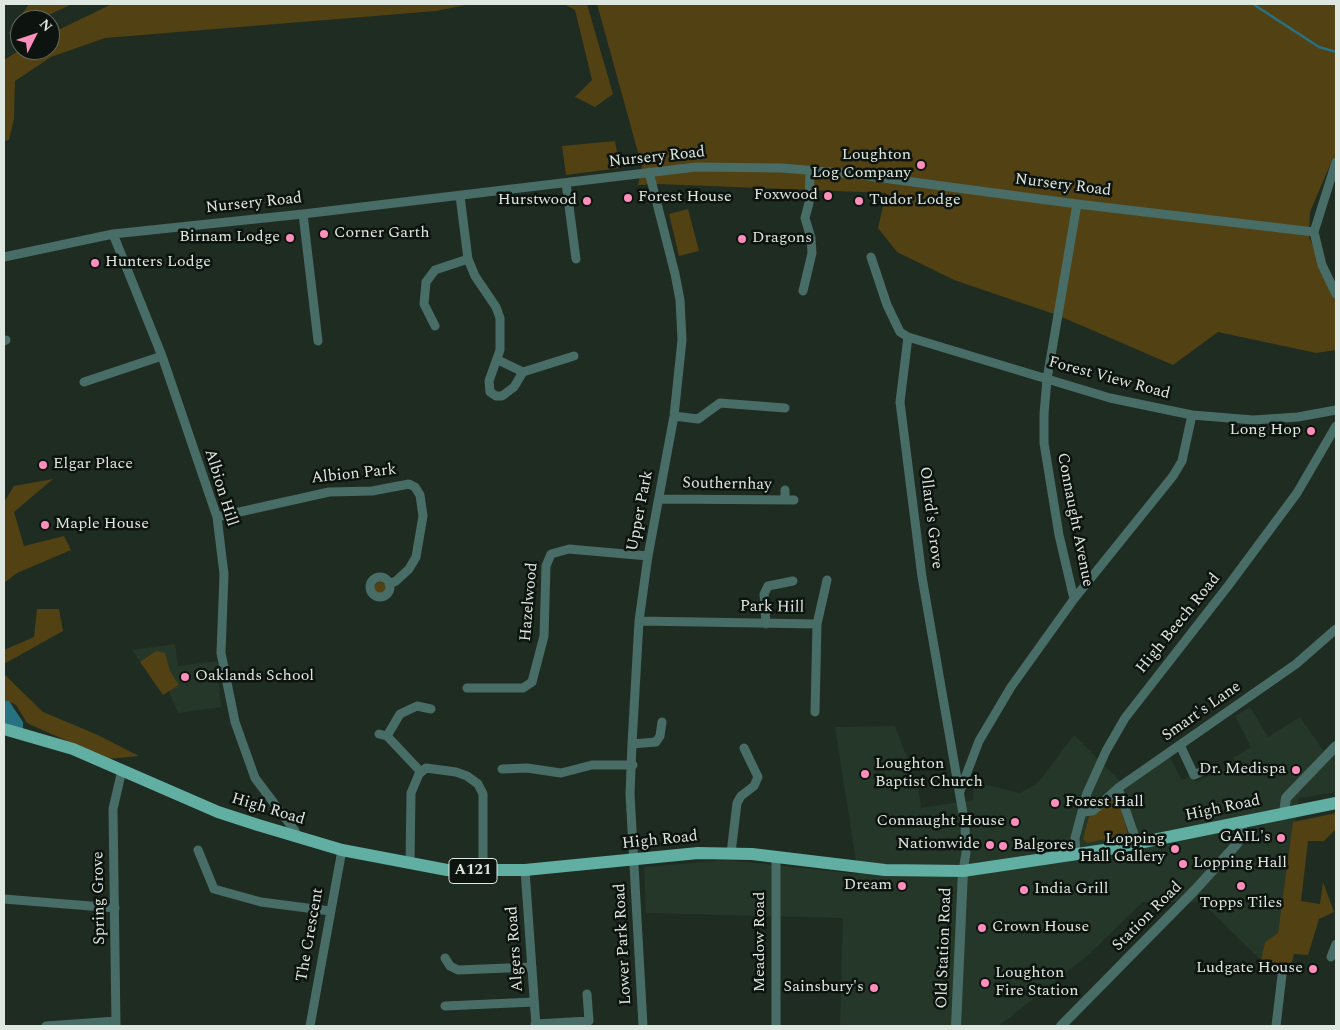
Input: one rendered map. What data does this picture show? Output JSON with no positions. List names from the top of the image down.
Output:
{
  "streets": {
    "main road": ["High Road", "A121"],
    "street": [
      "Nursery Road",
      "Forest View Road",
      "Albion Park",
      "Southernhay",
      "Albion Hill",
      "Upper Park",
      "Ollard's Grove",
      "Connaught Avenue",
      "Hazelwood",
      "Park Hill",
      "High Beech Road",
      "Smart's Lane",
      "Spring Grove",
      "Station Road",
      "The Crescent",
      "Meadow Road",
      "Lower Park Road",
      "Old Station Road",
      "Algers Road"
    ]
  },
  "crossings": [
    ["Nursery Road", "Albion Hill"],
    ["Nursery Road", "Upper Park"],
    ["Nursery Road", "Connaught Avenue"],
    ["Forest View Road", "Ollard's Grove"],
    ["Forest View Road", "Connaught Avenue"],
    ["Albion Park", "Albion Hill"],
    ["Southernhay", "Upper Park"],
    ["Albion Hill", "High Road"],
    ["Upper Park", "Hazelwood"],
    ["Upper Park", "Park Hill"],
    ["Upper Park", "High Road"],
    ["Upper Park", "Lower Park Road"],
    ["Ollard's Grove", "Connaught Avenue"],
    ["High Beech Road", "Smart's Lane"],
    ["High Beech Road", "High Road"],
    ["High Road", "Spring Grove"],
    ["High Road", "Station Road"],
    ["High Road", "The Crescent"],
    ["High Road", "Meadow Road"],
    ["High Road", "Lower Park Road"],
    ["High Road", "Old Station Road"],
    ["High Road", "Algers Road"]
  ],
  "places": [
    "Loughton Log Company",
    "Foxwood",
    "Forest House",
    "Hurstwood",
    "Tudor Lodge",
    "Corner Garth",
    "Birnam Lodge",
    "Dragons",
    "Hunters Lodge",
    "Long Hop",
    "Elgar Place",
    "Maple House",
    "Oaklands School",
    "Dr. Medispa",
    "Loughton Baptist Church",
    "Forest Hall",
    "Connaught House",
    "GAIL's",
    "Nationwide",
    "Balgores",
    "Lopping Hall Gallery",
    "Lopping Hall",
    "Dream",
    "Topps Tiles",
    "India Grill",
    "Crown House",
    "Ludgate House",
    "Loughton Fire Station",
    "Sainsbury's"
  ],
  "north": "top right"
}
